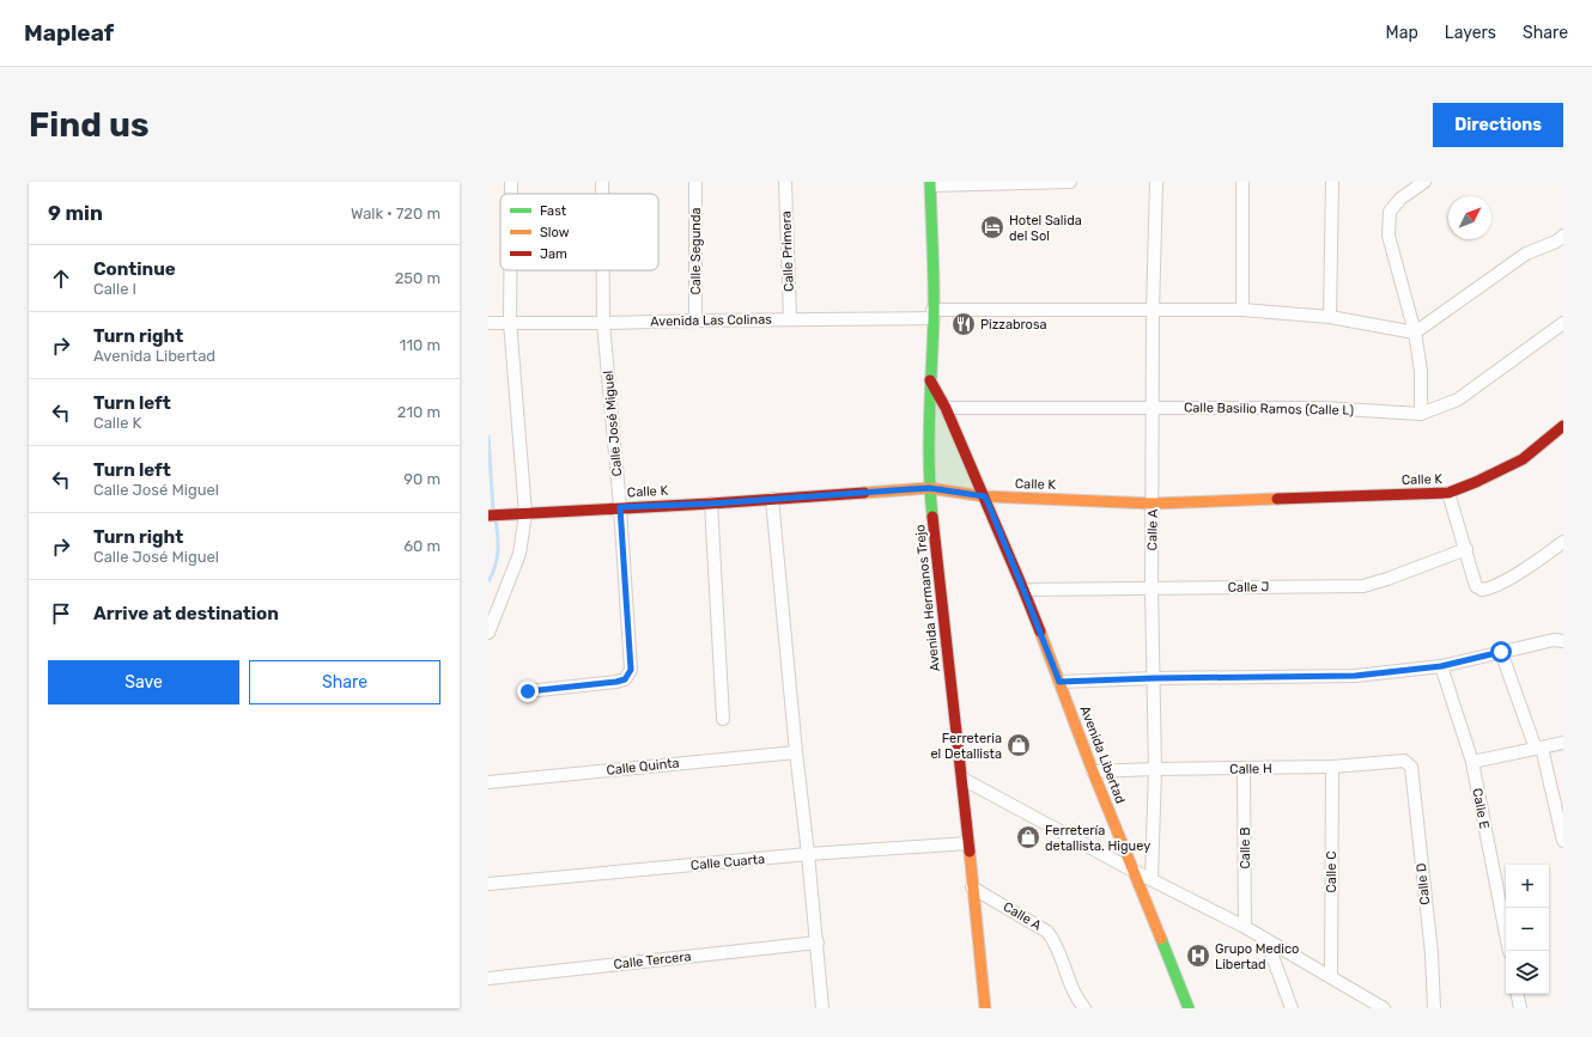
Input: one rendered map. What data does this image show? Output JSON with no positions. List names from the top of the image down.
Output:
{
  "streets": {
    "street": [
      "Calle Segunda",
      "Calle Primera",
      "Avenida Las Colinas",
      "Calle Basilio Ramos (Calle L)",
      "Calle José Miguel",
      "Calle K",
      "Calle A",
      "Calle J",
      "Avenida Hermanos Trejo",
      "Avenida Libertad",
      "Calle Quinta",
      "Calle H",
      "Calle E",
      "Calle B",
      "Calle Cuarta",
      "Calle C",
      "Calle D",
      "Calle Tercera"
    ]
  },
  "crossings": [
    ["Calle Segunda", "Avenida Las Colinas"],
    ["Calle Primera", "Avenida Las Colinas"],
    ["Avenida Las Colinas", "Calle José Miguel"],
    ["Avenida Las Colinas", "Calle A"],
    ["Avenida Las Colinas", "Avenida Hermanos Trejo"],
    ["Calle Basilio Ramos (Calle L)", "Calle A"],
    ["Calle Basilio Ramos (Calle L)", "Avenida Libertad"],
    ["Calle José Miguel", "Calle K"],
    ["Calle K", "Calle A"],
    ["Calle K", "Avenida Hermanos Trejo"],
    ["Calle K", "Avenida Libertad"],
    ["Calle A", "Calle J"],
    ["Calle A", "Avenida Hermanos Trejo"],
    ["Calle A", "Calle H"],
    ["Calle J", "Avenida Libertad"],
    ["Avenida Hermanos Trejo", "Avenida Libertad"],
    ["Avenida Hermanos Trejo", "Calle Cuarta"],
    ["Avenida Libertad", "Calle H"],
    ["Calle H", "Calle B"],
    ["Calle H", "Calle C"],
    ["Calle H", "Calle D"]
  ],
  "places": {
    "hotel": ["Hotel Salida del Sol"],
    "restaurant": ["Pizzabrosa"],
    "shop": ["Ferreteria el Detallista", "Ferretería detallista. Higuey"],
    "hospital": ["Grupo Medico Libertad"]
  },
  "legend": ["Fast", "Slow", "Jam"],
  "north": "top right",
  "page": {
    "header": "Mapleaf",
    "nav": ["Map", "Layers", "Share"],
    "buttons": [
      "Directions",
      ["Save", "Share"]
    ],
    "title": "Find us",
    "heading": ["9 min", "Walk · 720 m"],
    "list": [
      ["Continue", "Calle I", "250 m"],
      ["Turn right", "Avenida Libertad", "110 m"],
      ["Turn left", "Calle K", "210 m"],
      ["Turn left", "Calle José Miguel", "90 m"],
      ["Turn right", "Calle José Miguel", "60 m"],
      "Arrive at destination"
    ],
    "map_buttons": ["+", "−"]
  }
}
